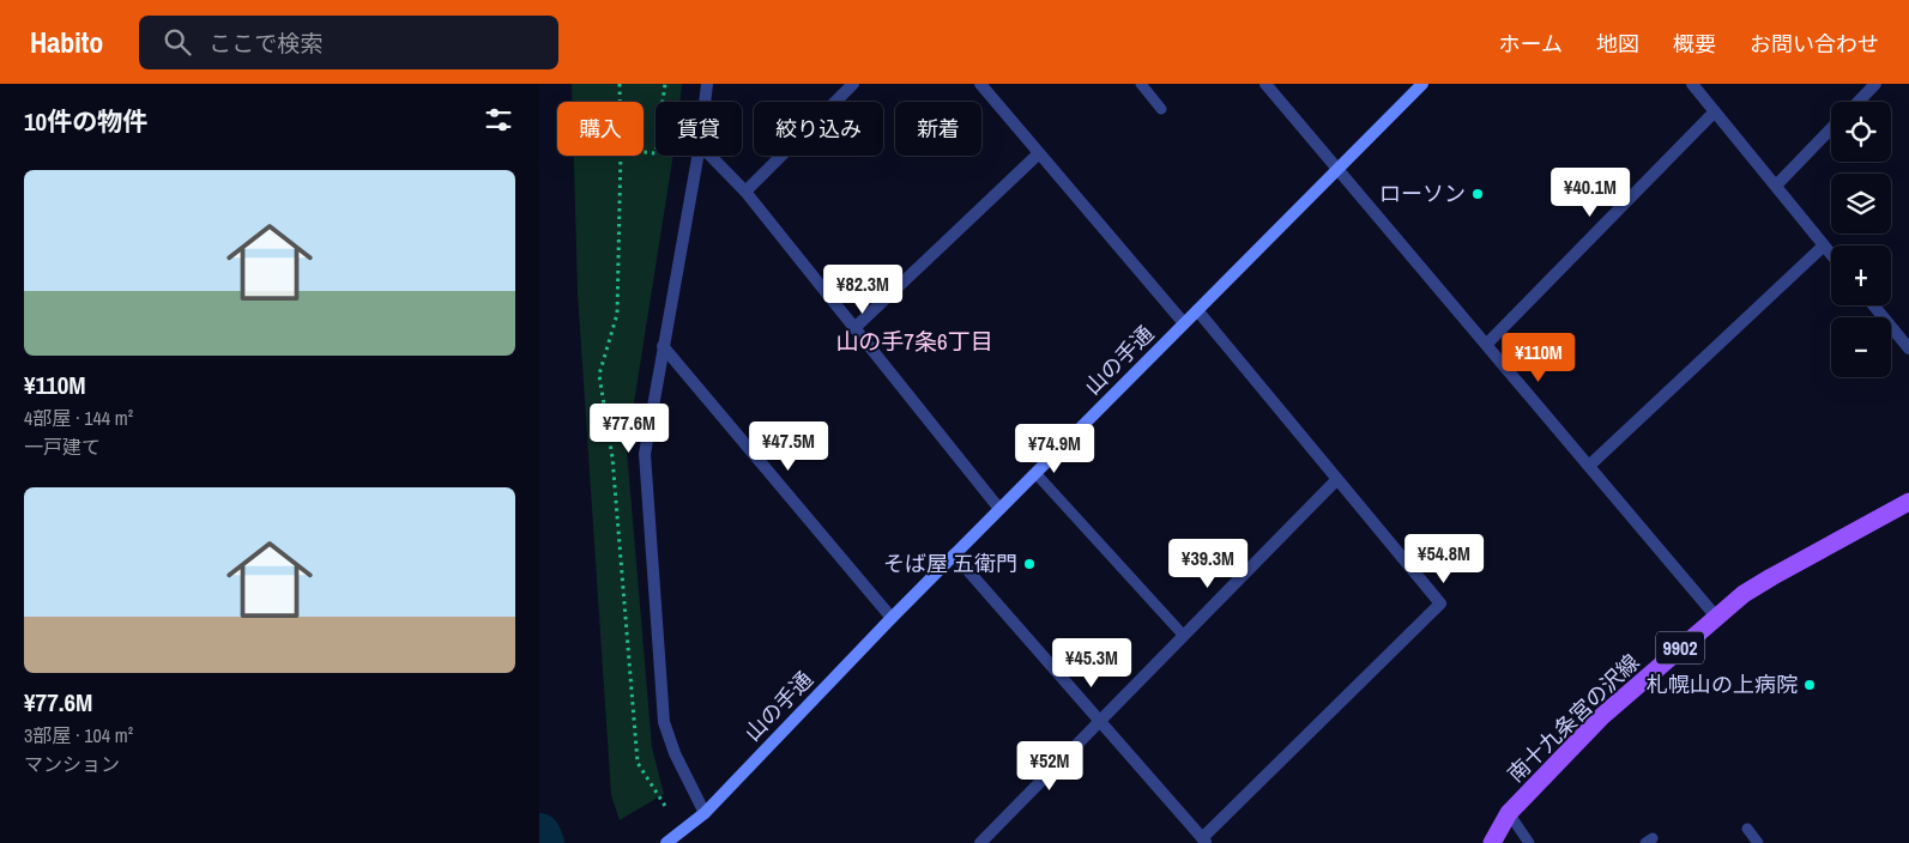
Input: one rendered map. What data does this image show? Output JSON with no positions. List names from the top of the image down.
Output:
{
  "streets": {
    "main road": ["山の手通", "9902", "南十九条宮の沢線"]
  },
  "districts": ["山の手7条6丁目"],
  "places": ["ローソン", "そば屋 五衛門", "札幌山の上病院"],
  "page": {
    "header": "Habito",
    "search": "ここで検索",
    "nav": [
      "ホーム",
      "地図",
      "概要",
      "お問い合わせ"
    ],
    "heading": "10件の物件",
    "map_buttons": ["+", "−"],
    "chip": [
      "購入",
      "賃貸",
      "絞り込み",
      "新着"
    ],
    "list": [
      {
        "name": "¥110M",
        "note": "4部屋 · 144 m² · 一戸建て"
      },
      {
        "name": "¥77.6M",
        "note": "3部屋 · 104 m² · マンション"
      }
    ],
    "price": [
      "¥40.1M",
      "¥82.3M",
      "¥110M",
      "¥77.6M",
      "¥47.5M",
      "¥74.9M",
      "¥54.8M",
      "¥39.3M",
      "¥45.3M",
      "¥52M"
    ]
  }
}
